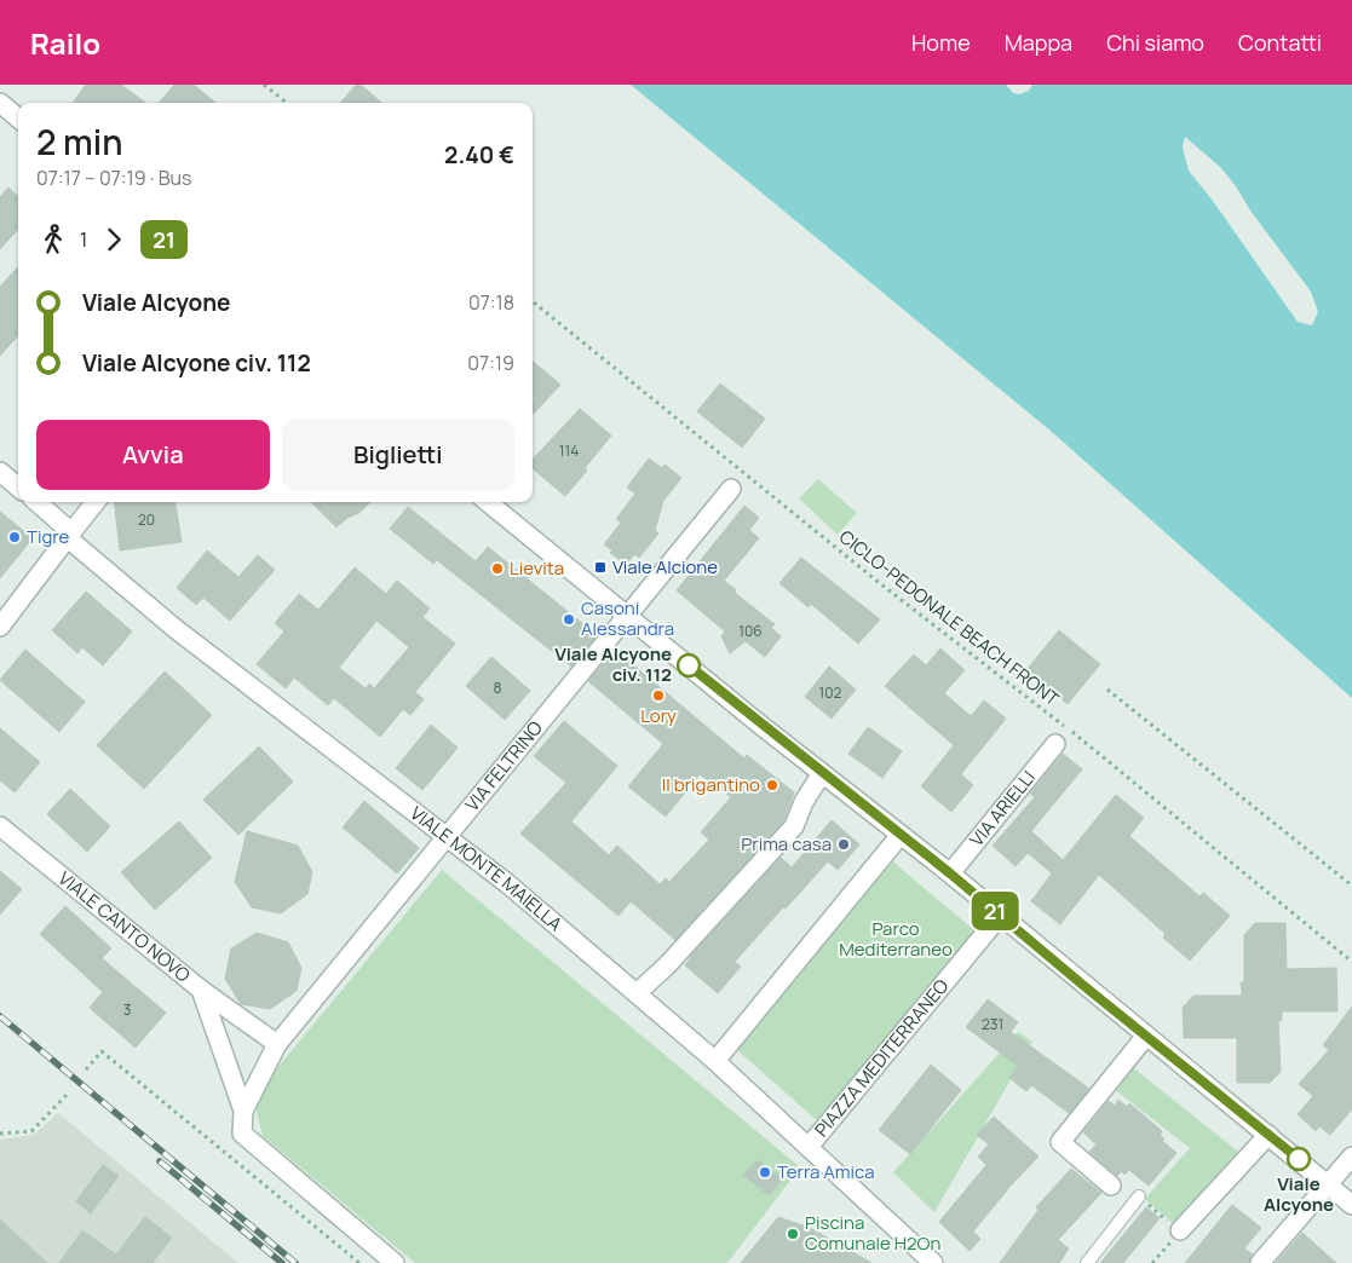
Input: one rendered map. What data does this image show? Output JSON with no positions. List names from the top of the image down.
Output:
{
  "streets": {
    "street": [
      "VIA FELTRINO",
      "VIA ARIELLI",
      "VIALE MONTE MAIELLA",
      "VIALE CANTO NOVO",
      "PIAZZA MEDITERRANEO"
    ],
    "path": ["CICLO-PEDONALE BEACH FRONT"]
  },
  "crossings": [
    ["VIA FELTRINO", "VIALE MONTE MAIELLA"],
    ["VIA FELTRINO", "VIALE CANTO NOVO"],
    ["VIALE MONTE MAIELLA", "PIAZZA MEDITERRANEO"]
  ],
  "parks": ["Parco Mediterraneo"],
  "places": {
    "other": [
      "Tigre",
      "Lievita",
      "Casoni Alessandra",
      "Viale Alcyone civ. 112",
      "Lory",
      "Il brigantino",
      "Prima casa",
      "Viale Alcyone",
      "Terra Amica",
      "Piscina Comunale H2On"
    ],
    "transit": ["Viale Alcione"]
  },
  "lines": ["bus line 21"],
  "house_numbers": [
    "114",
    "20",
    "106",
    "8",
    "102",
    "3",
    "231"
  ],
  "page": {
    "header": "Railo",
    "nav": [
      "Home",
      "Mappa",
      "Chi siamo",
      "Contatti"
    ],
    "on_map": "21",
    "heading": ["2 min", "07:17 – 07:19 · Bus", "2.40 €"],
    "legs": ["1", "21"],
    "list": [
      {
        "name": "Viale Alcyone",
        "value": "07:18"
      },
      {
        "name": "Viale Alcyone civ. 112",
        "value": "07:19"
      }
    ],
    "buttons": ["Avvia", "Biglietti"]
  }
}
